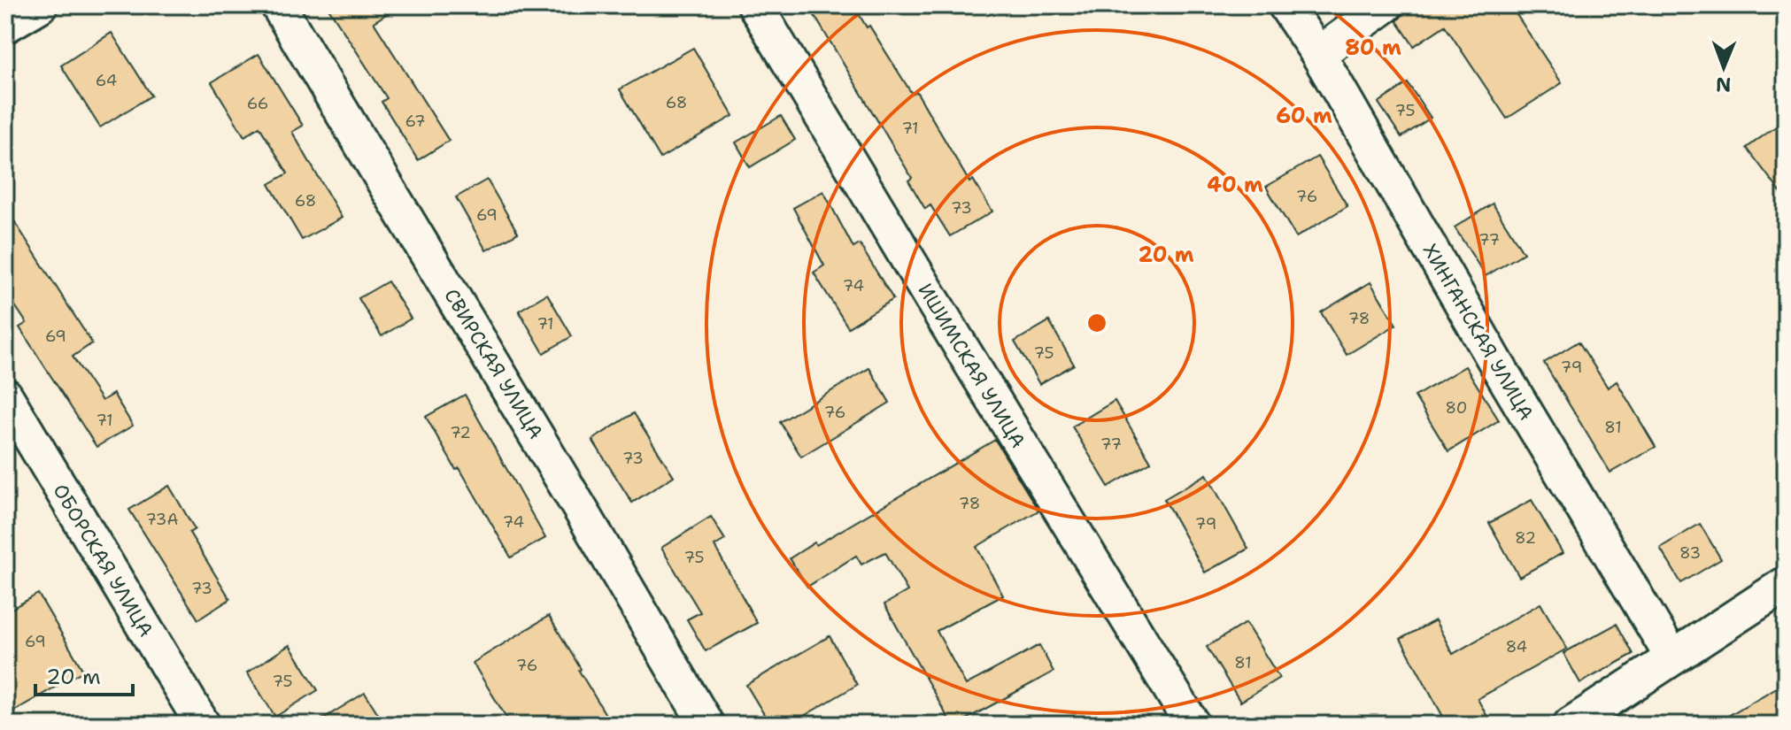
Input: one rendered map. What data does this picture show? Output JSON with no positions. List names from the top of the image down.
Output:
{
  "streets": {
    "street": [
      "ХИНГАНСКАЯ УЛИЦА",
      "СВИРСКАЯ УЛИЦА",
      "ИШИМСКАЯ УЛИЦА",
      "ОБОРСКАЯ УЛИЦА"
    ]
  },
  "house_numbers": [
    "64",
    "68",
    "66",
    "75",
    "67",
    "71",
    "76",
    "68",
    "73",
    "69",
    "77",
    "74",
    "78",
    "71",
    "69",
    "75",
    "79",
    "80",
    "76",
    "71",
    "81",
    "72",
    "77",
    "73",
    "78",
    "73А",
    "74",
    "79",
    "82",
    "83",
    "75",
    "73",
    "69",
    "84",
    "81",
    "76",
    "75"
  ],
  "scale_bar": "20 m",
  "north": "bottom",
  "rings": [
    "80 m",
    "60 m",
    "40 m",
    "20 m"
  ]
}
